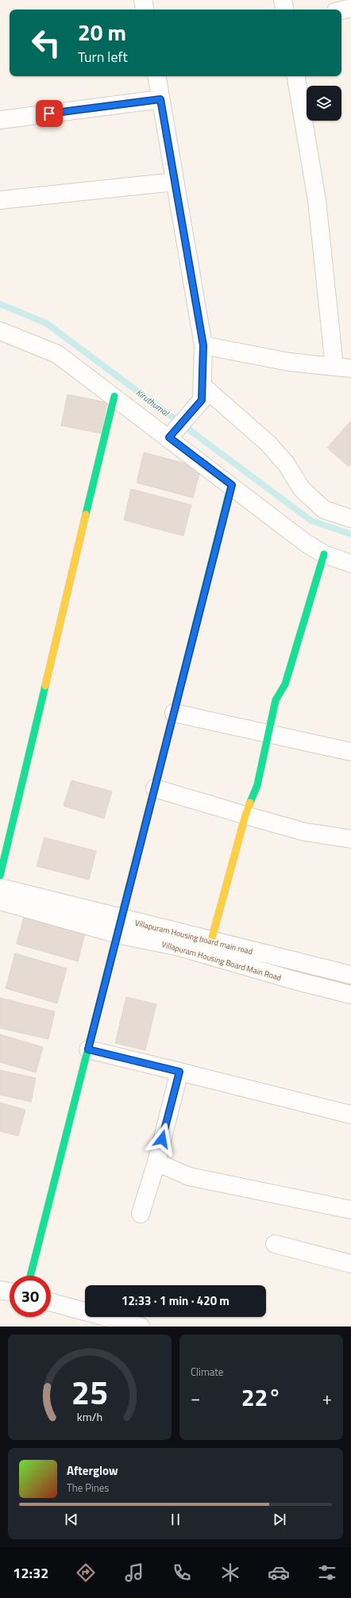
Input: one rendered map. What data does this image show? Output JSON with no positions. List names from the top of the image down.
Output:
{
  "streets": {
    "street": ["Villapuram Housing board main road", "Villapuram Housing Board Main Road"]
  },
  "crossings": [
    ["Villapuram Housing board main road", "Villapuram Housing Board Main Road"]
  ],
  "water": ["Kiruthumal"],
  "page": {
    "turn": ["20 m", "Turn left"],
    "limit": "30",
    "trip": "12:33 · 1 min · 420 m",
    "tile": "Climate",
    "heat": ["−", "22°", "+"],
    "song": ["Afterglow", "The Pines"],
    "tabs": "12:32",
    "gauge": ["25", "km/h"]
  }
}
